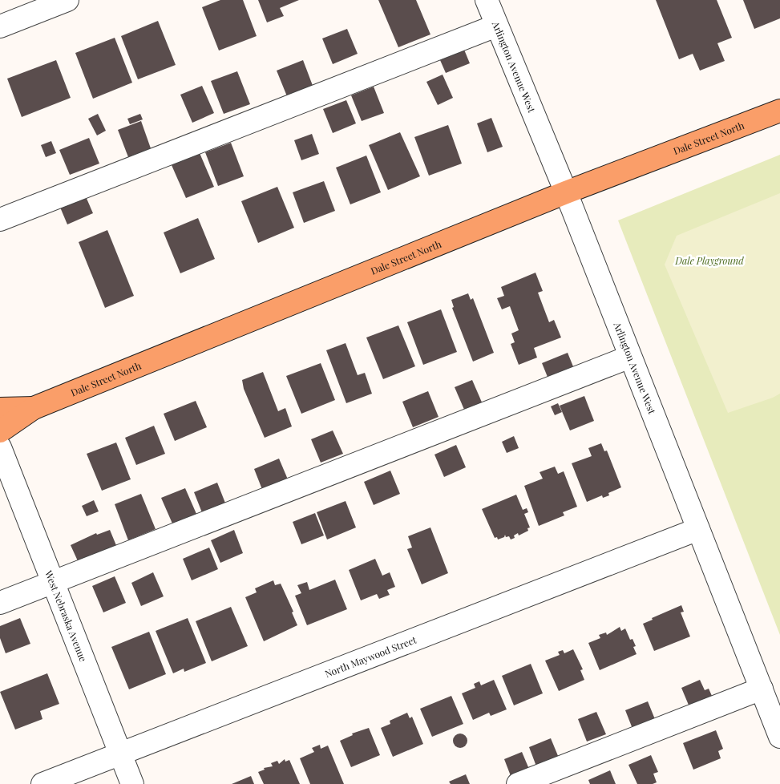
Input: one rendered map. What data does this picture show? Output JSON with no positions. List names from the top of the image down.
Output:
{
  "streets": {
    "main road": ["Dale Street North"],
    "street": ["Arlington Avenue West", "West Nebraska Avenue", "North Maywood Street"]
  },
  "crossings": [
    ["Arlington Avenue West", "Dale Street North"],
    ["Arlington Avenue West", "North Maywood Street"],
    ["West Nebraska Avenue", "North Maywood Street"]
  ],
  "parks": ["Dale Playground"]
}
